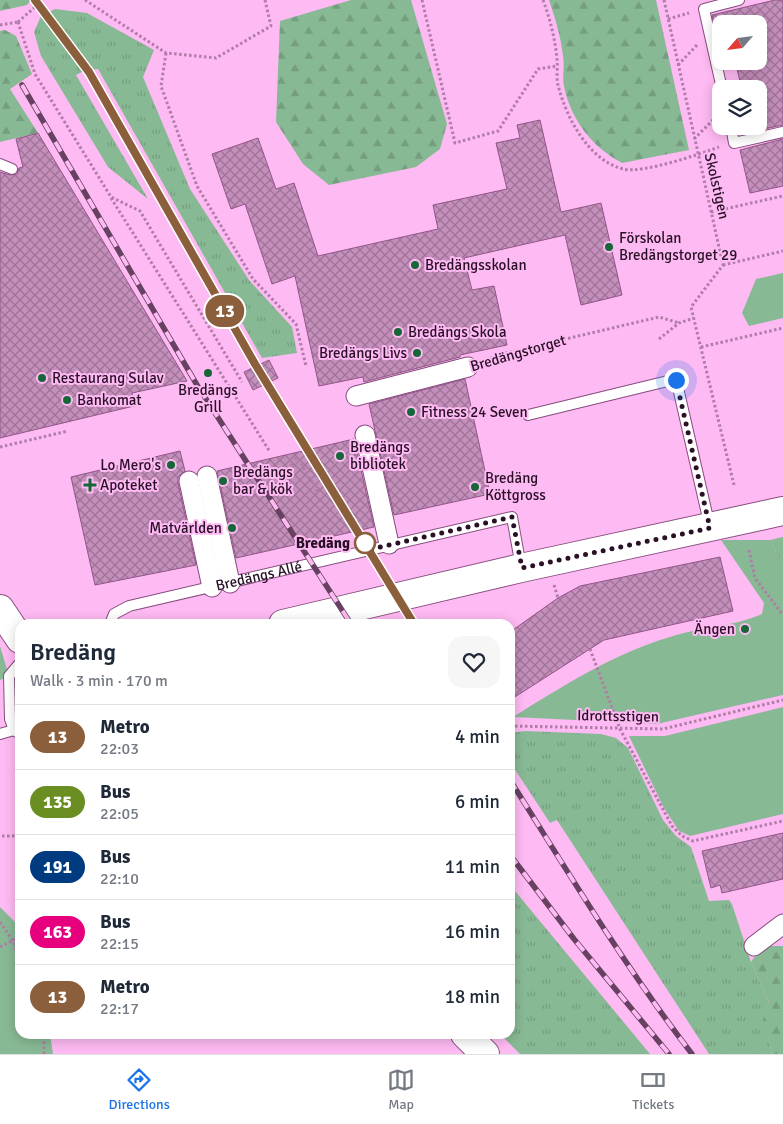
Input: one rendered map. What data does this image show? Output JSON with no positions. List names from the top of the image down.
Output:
{
  "streets": {
    "street": ["Bredängstorget"],
    "lane": ["Bredängs Allé"],
    "path": ["Skolstigen", "Idrottsstigen"]
  },
  "places": {
    "other": [
      "Förskolan Bredängstorget 29",
      "Bredängsskolan",
      "Bredängs Skola",
      "Bredängs Livs",
      "Bredängs Grill",
      "Restaurang Sulav",
      "Bankomat",
      "Fitness 24 Seven",
      "Bredängs bibliotek",
      "Lo Mero's",
      "Bredängs bar & kök",
      "Bredäng Köttgross",
      "Matvärlden",
      "Bredäng",
      "Ängen"
    ],
    "health": ["Apoteket"]
  },
  "lines": ["metro line 13"],
  "north": "bottom left",
  "page": {
    "on_map": "13",
    "heading": ["Bredäng", "Walk · 3 min · 170 m"],
    "list": [
      {
        "mark": "13",
        "name": "Metro",
        "note": "22:03",
        "value": "4 min"
      },
      {
        "mark": "135",
        "name": "Bus",
        "note": "22:05",
        "value": "6 min"
      },
      {
        "mark": "191",
        "name": "Bus",
        "note": "22:10",
        "value": "11 min"
      },
      {
        "mark": "163",
        "name": "Bus",
        "note": "22:15",
        "value": "16 min"
      },
      {
        "mark": "13",
        "name": "Metro",
        "note": "22:17",
        "value": "18 min"
      }
    ],
    "tabs": ["Directions", "Map", "Tickets"]
  }
}
